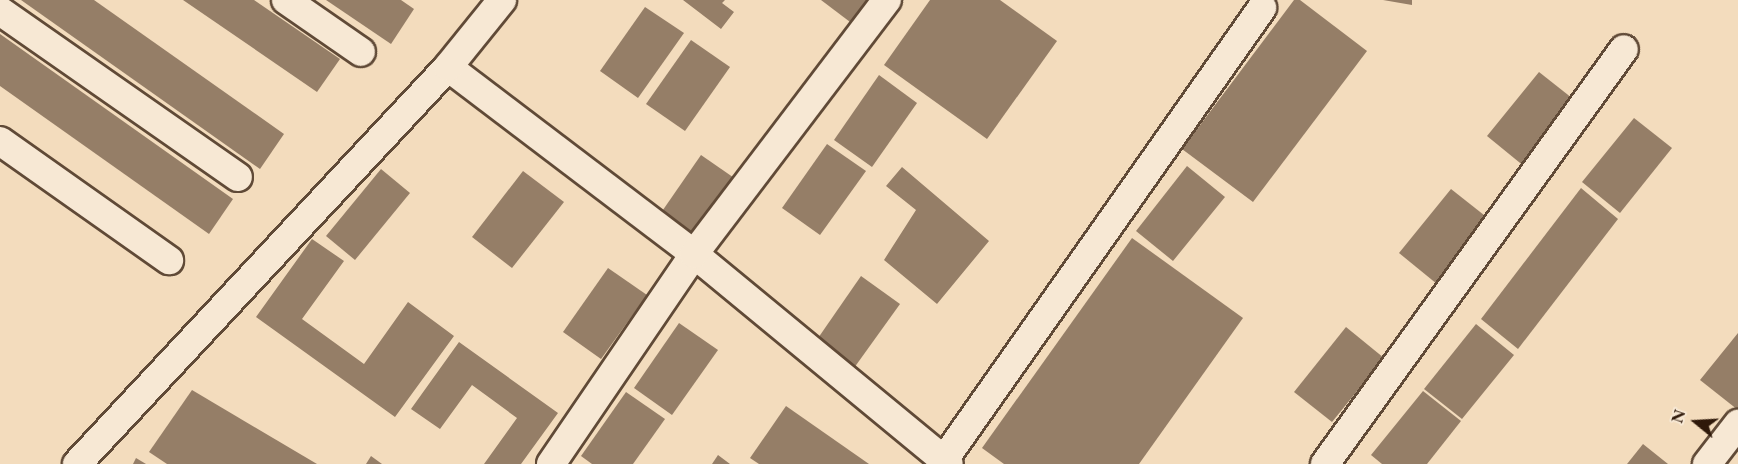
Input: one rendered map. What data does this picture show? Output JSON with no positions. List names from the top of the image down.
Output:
{
  "north": "left"
}
